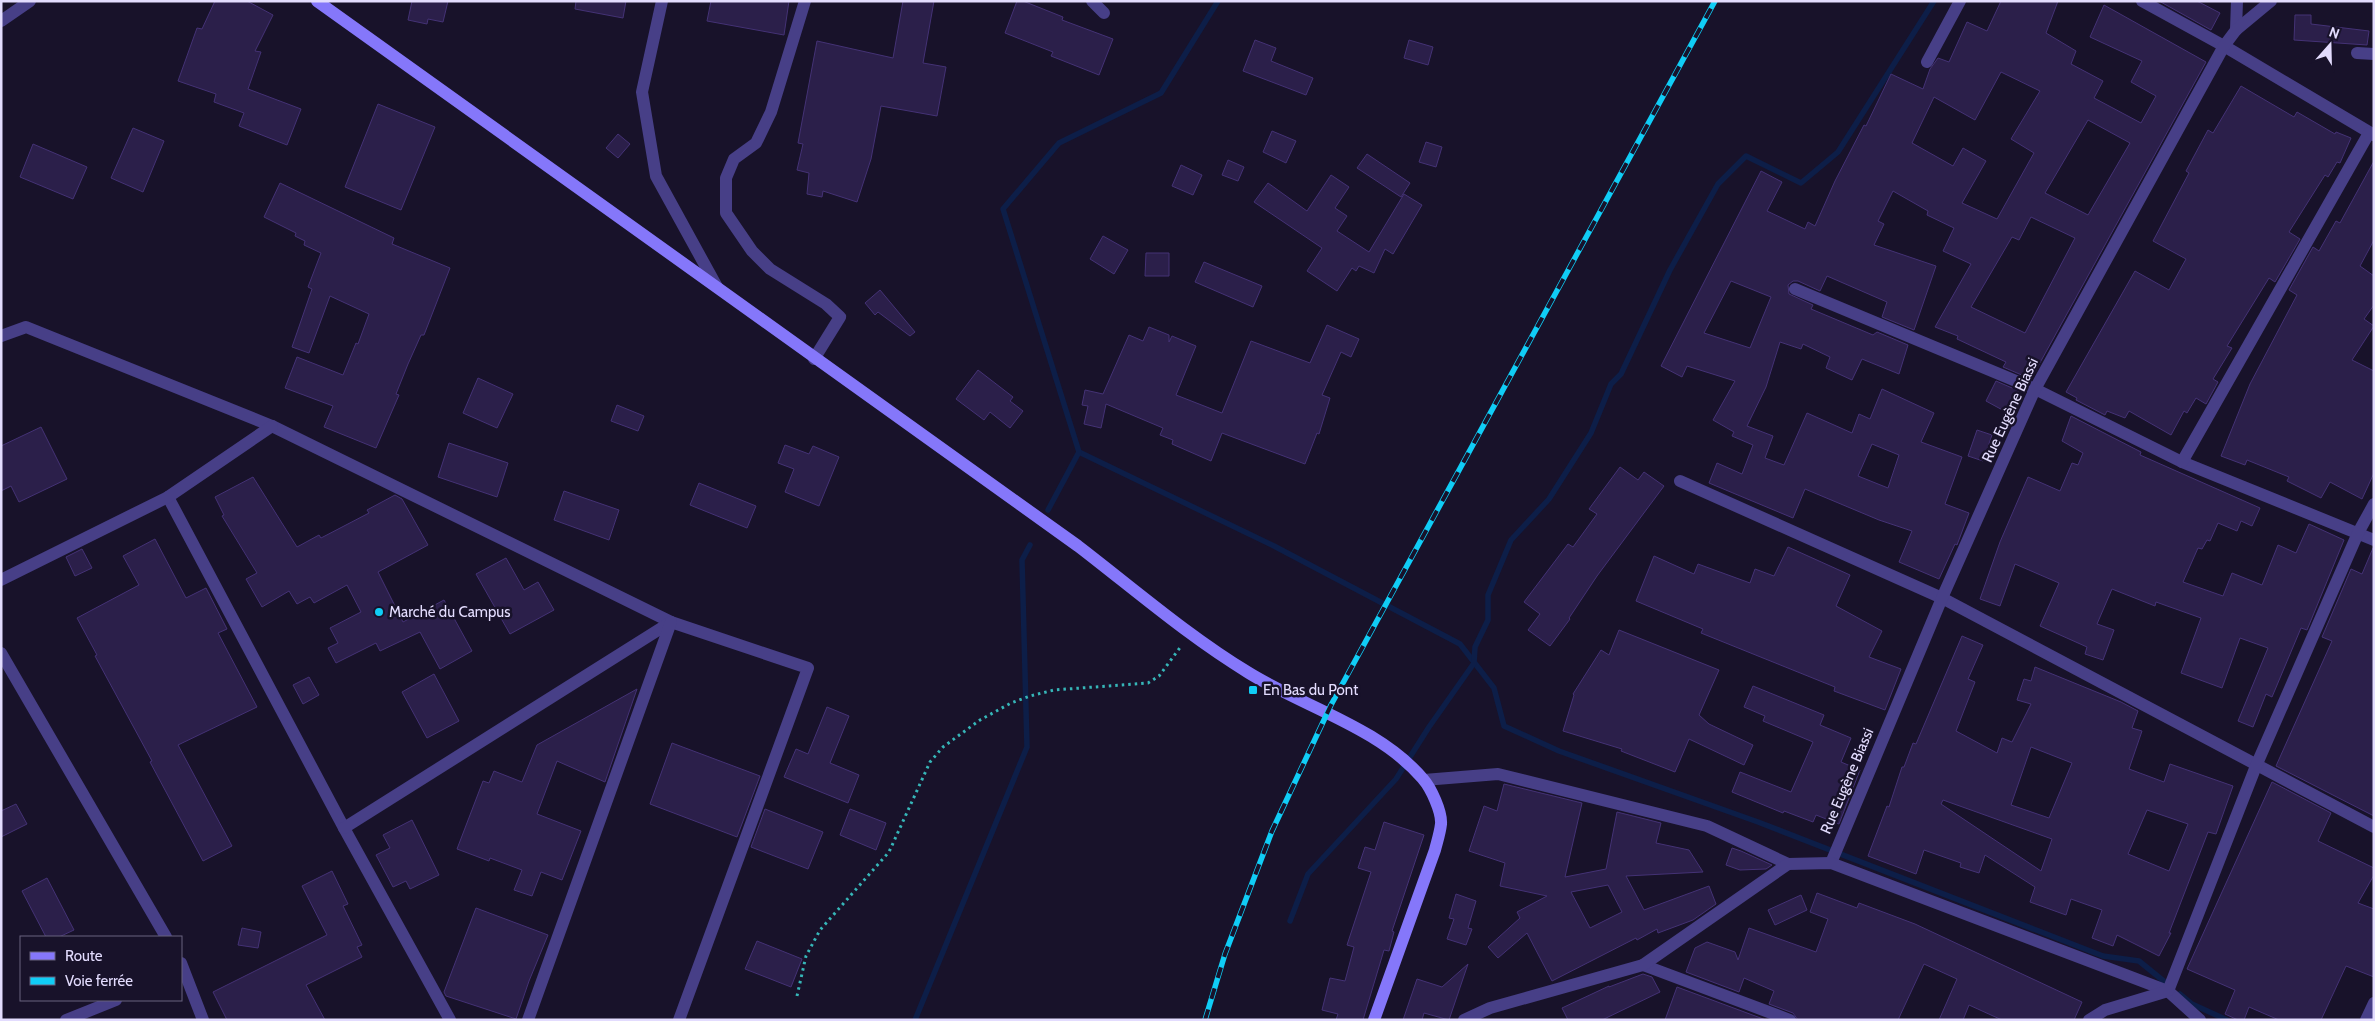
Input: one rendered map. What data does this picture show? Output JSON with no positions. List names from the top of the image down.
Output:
{
  "streets": {
    "street": ["Rue Eugène Biassi"]
  },
  "places": {
    "other": ["Marché du Campus"],
    "transit": ["En Bas du Pont"]
  },
  "legend": ["Route", "Voie ferrée"],
  "north": "top"
}
